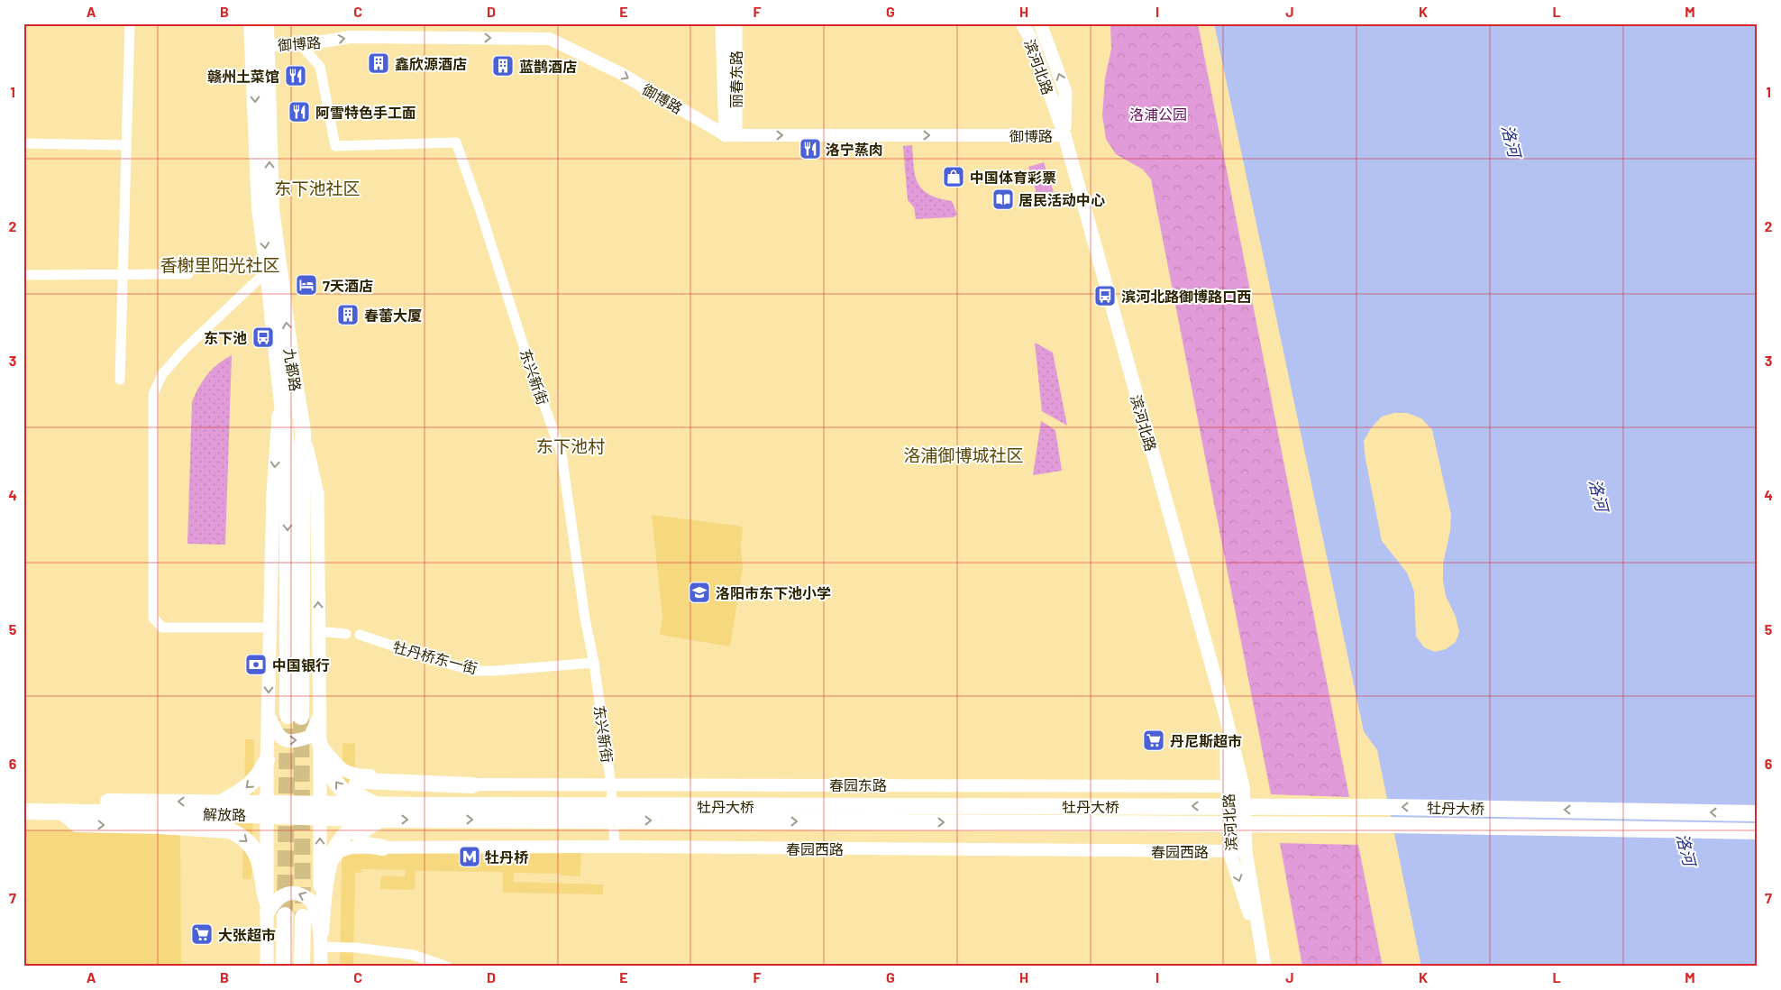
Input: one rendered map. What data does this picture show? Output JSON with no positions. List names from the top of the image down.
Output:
{
  "streets": {
    "main road": [
      "滨河北路",
      "丽春东路",
      "九都路",
      "牡丹大桥",
      "解放路"
    ],
    "street": [
      "御博路",
      "东兴新街",
      "牡丹桥东一街",
      "春园东路",
      "春园西路"
    ]
  },
  "crossings": [
    ["御博路", "滨河北路"],
    ["御博路", "丽春东路"],
    ["御博路", "九都路"],
    ["御博路", "东兴新街"],
    ["滨河北路", "春园东路"],
    ["滨河北路", "春园西路"],
    ["东兴新街", "牡丹桥东一街"],
    ["东兴新街", "春园东路"],
    ["东兴新街", "春园西路"],
    ["牡丹大桥", "解放路"]
  ],
  "one_way": ["御博路"],
  "districts": [
    "东下池社区",
    "香榭里阳光社区",
    "东下池村",
    "洛浦御博城社区"
  ],
  "water": ["洛河"],
  "parks": ["洛浦公园"],
  "places": {
    "building": ["鑫欣源酒店", "蓝鹊酒店", "春蕾大厦"],
    "restaurant": ["赣州土菜馆", "阿雪特色手工面", "洛宁蒸肉"],
    "shop": ["中国体育彩票"],
    "library": ["居民活动中心"],
    "hotel": ["7天酒店"],
    "bus stop": ["滨河北路御博路口西", "东下池"],
    "school or university": ["洛阳市东下池小学"],
    "bank": ["中国银行"],
    "supermarket": ["丹尼斯超市", "大张超市"],
    "metro station": ["牡丹桥"]
  },
  "grid": {
    "columns": [
      "A",
      "B",
      "C",
      "D",
      "E",
      "F",
      "G",
      "H",
      "I",
      "J",
      "K",
      "L",
      "M"
    ],
    "rows": [
      "1",
      "2",
      "3",
      "4",
      "5",
      "6",
      "7"
    ]
  }
}
